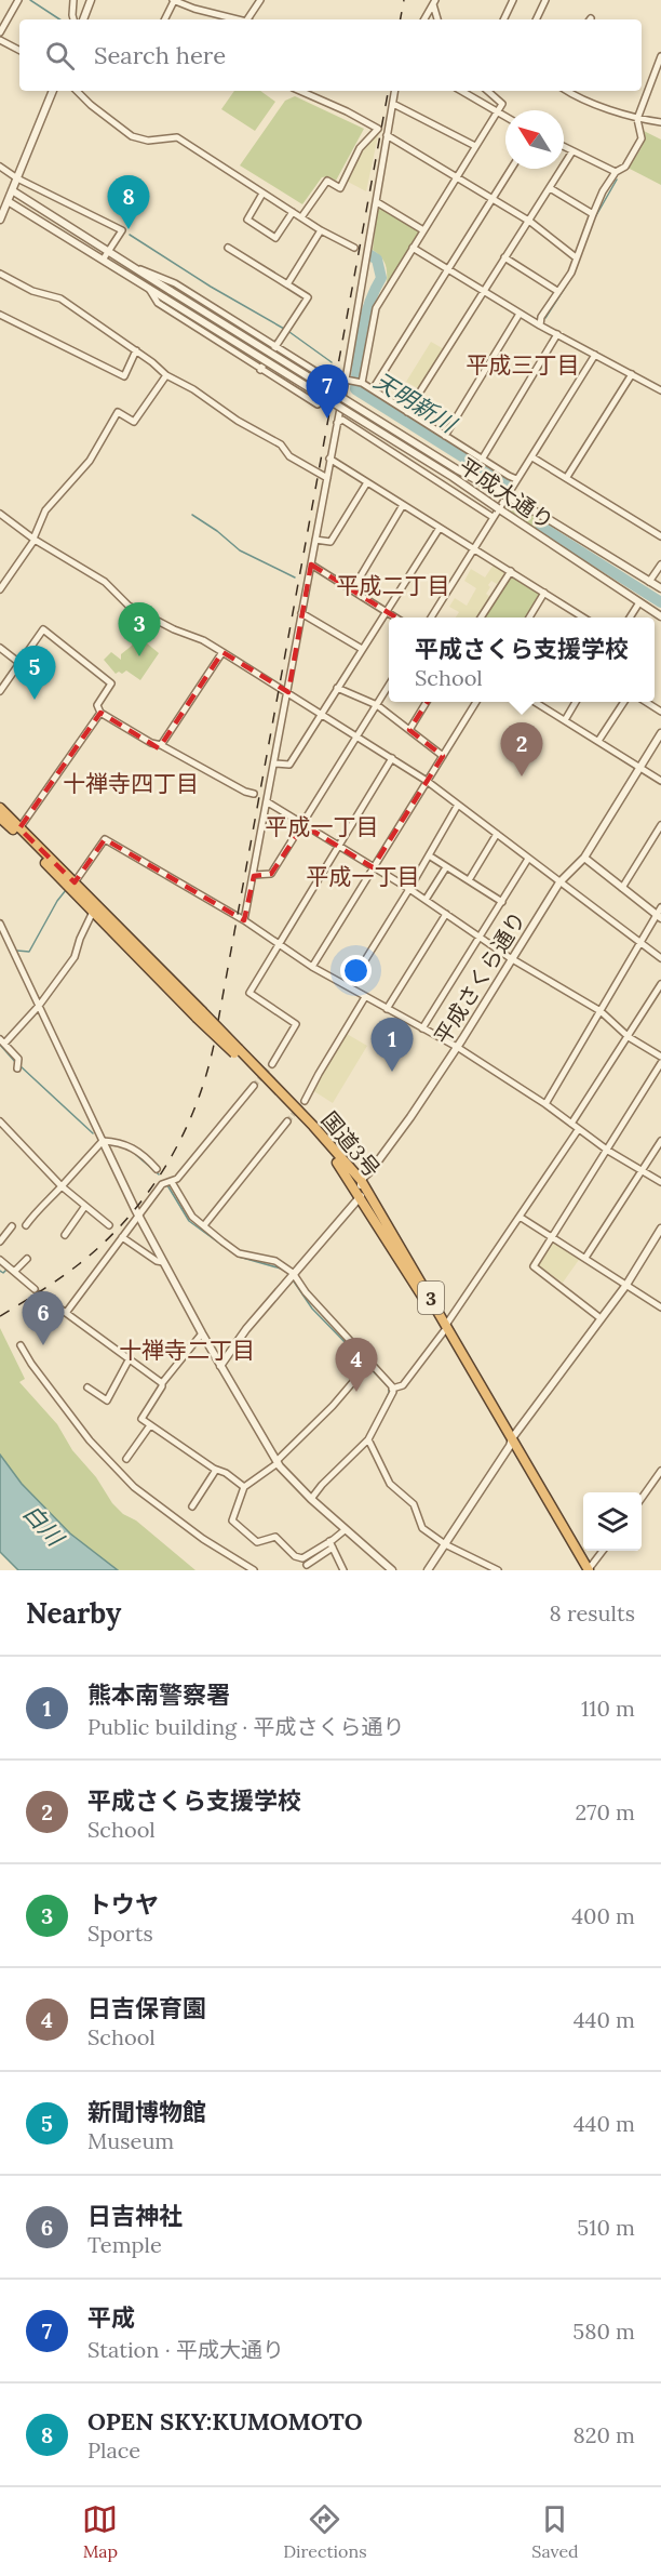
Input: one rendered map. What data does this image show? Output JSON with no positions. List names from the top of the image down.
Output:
{
  "streets": {
    "highway": ["国道3号", "3"],
    "street": ["平成大通り", "平成さくら通り"]
  },
  "crossings": [
    ["平成さくら通り", "国道3号"]
  ],
  "districts": [
    "平成三丁目",
    "平成二丁目",
    "十禅寺四丁目",
    "平成一丁目",
    "平成一丁目",
    "十禅寺二丁目"
  ],
  "water": ["天明新川", "白川"],
  "north": "top left",
  "page": {
    "search": "Search here",
    "pins": [
      "8",
      "7",
      "3",
      "5",
      "2",
      "1",
      "6",
      "4"
    ],
    "popup": ["平成さくら支援学校", "School"],
    "heading": ["Nearby", "8 results"],
    "list": [
      {
        "mark": "1",
        "name": "熊本南警察署",
        "note": "Public building · 平成さくら通り",
        "value": "110 m"
      },
      {
        "mark": "2",
        "name": "平成さくら支援学校",
        "note": "School",
        "value": "270 m"
      },
      {
        "mark": "3",
        "name": "トウヤ",
        "note": "Sports",
        "value": "400 m"
      },
      {
        "mark": "4",
        "name": "日吉保育園",
        "note": "School",
        "value": "440 m"
      },
      {
        "mark": "5",
        "name": "新聞博物館",
        "note": "Museum",
        "value": "440 m"
      },
      {
        "mark": "6",
        "name": "日吉神社",
        "note": "Temple",
        "value": "510 m"
      },
      {
        "mark": "7",
        "name": "平成",
        "note": "Station · 平成大通り",
        "value": "580 m"
      },
      {
        "mark": "8",
        "name": "OPEN SKY:KUMOMOTO",
        "note": "Place",
        "value": "820 m"
      }
    ],
    "nav": ["Map", "Directions", "Saved"]
  }
}
